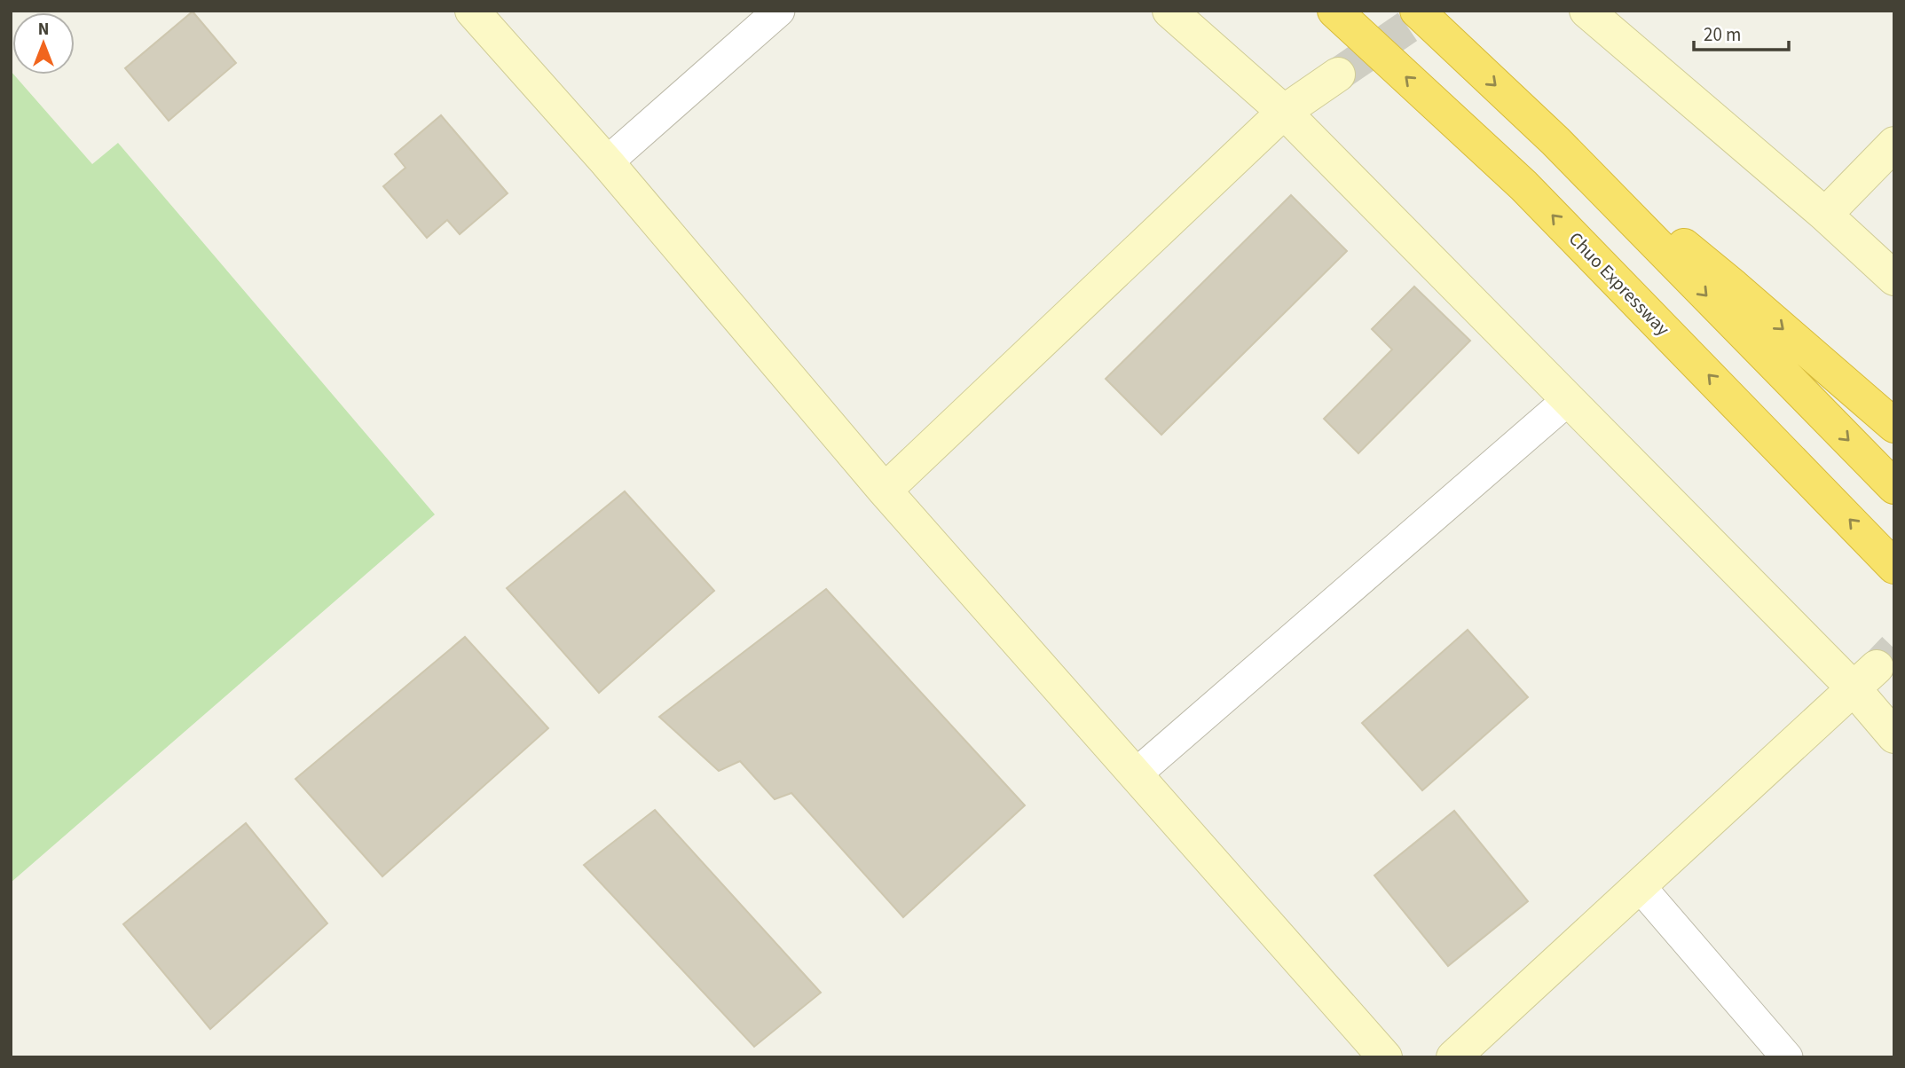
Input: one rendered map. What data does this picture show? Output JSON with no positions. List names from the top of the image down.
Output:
{
  "streets": {
    "highway": ["Chuo Expressway"]
  },
  "scale_bar": "20 m",
  "north": "top"
}
